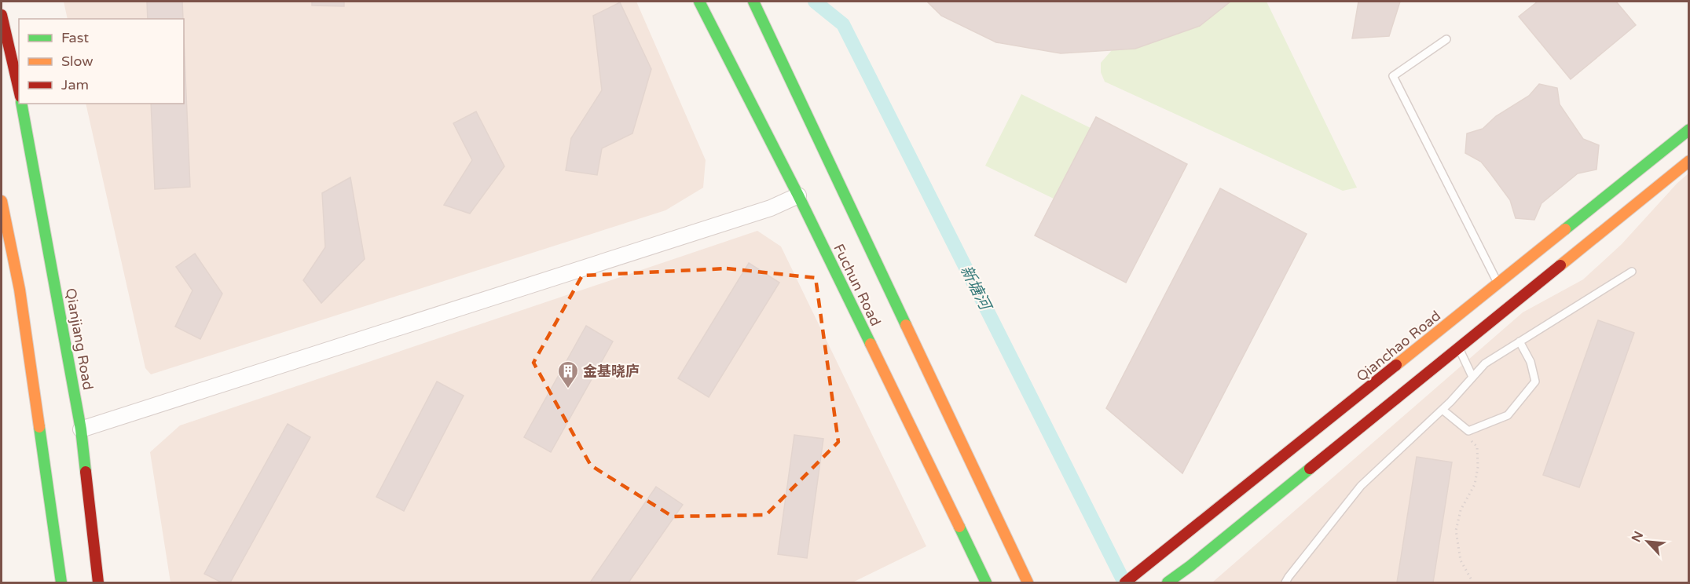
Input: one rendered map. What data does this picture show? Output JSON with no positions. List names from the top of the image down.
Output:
{
  "streets": {
    "main road": ["Fuchun Road", "Qianjiang Road", "Qianchao Road"]
  },
  "water": ["新塘河"],
  "places": {
    "building": ["金基晓庐"]
  },
  "legend": ["Fast", "Slow", "Jam"],
  "north": "top left"
}
